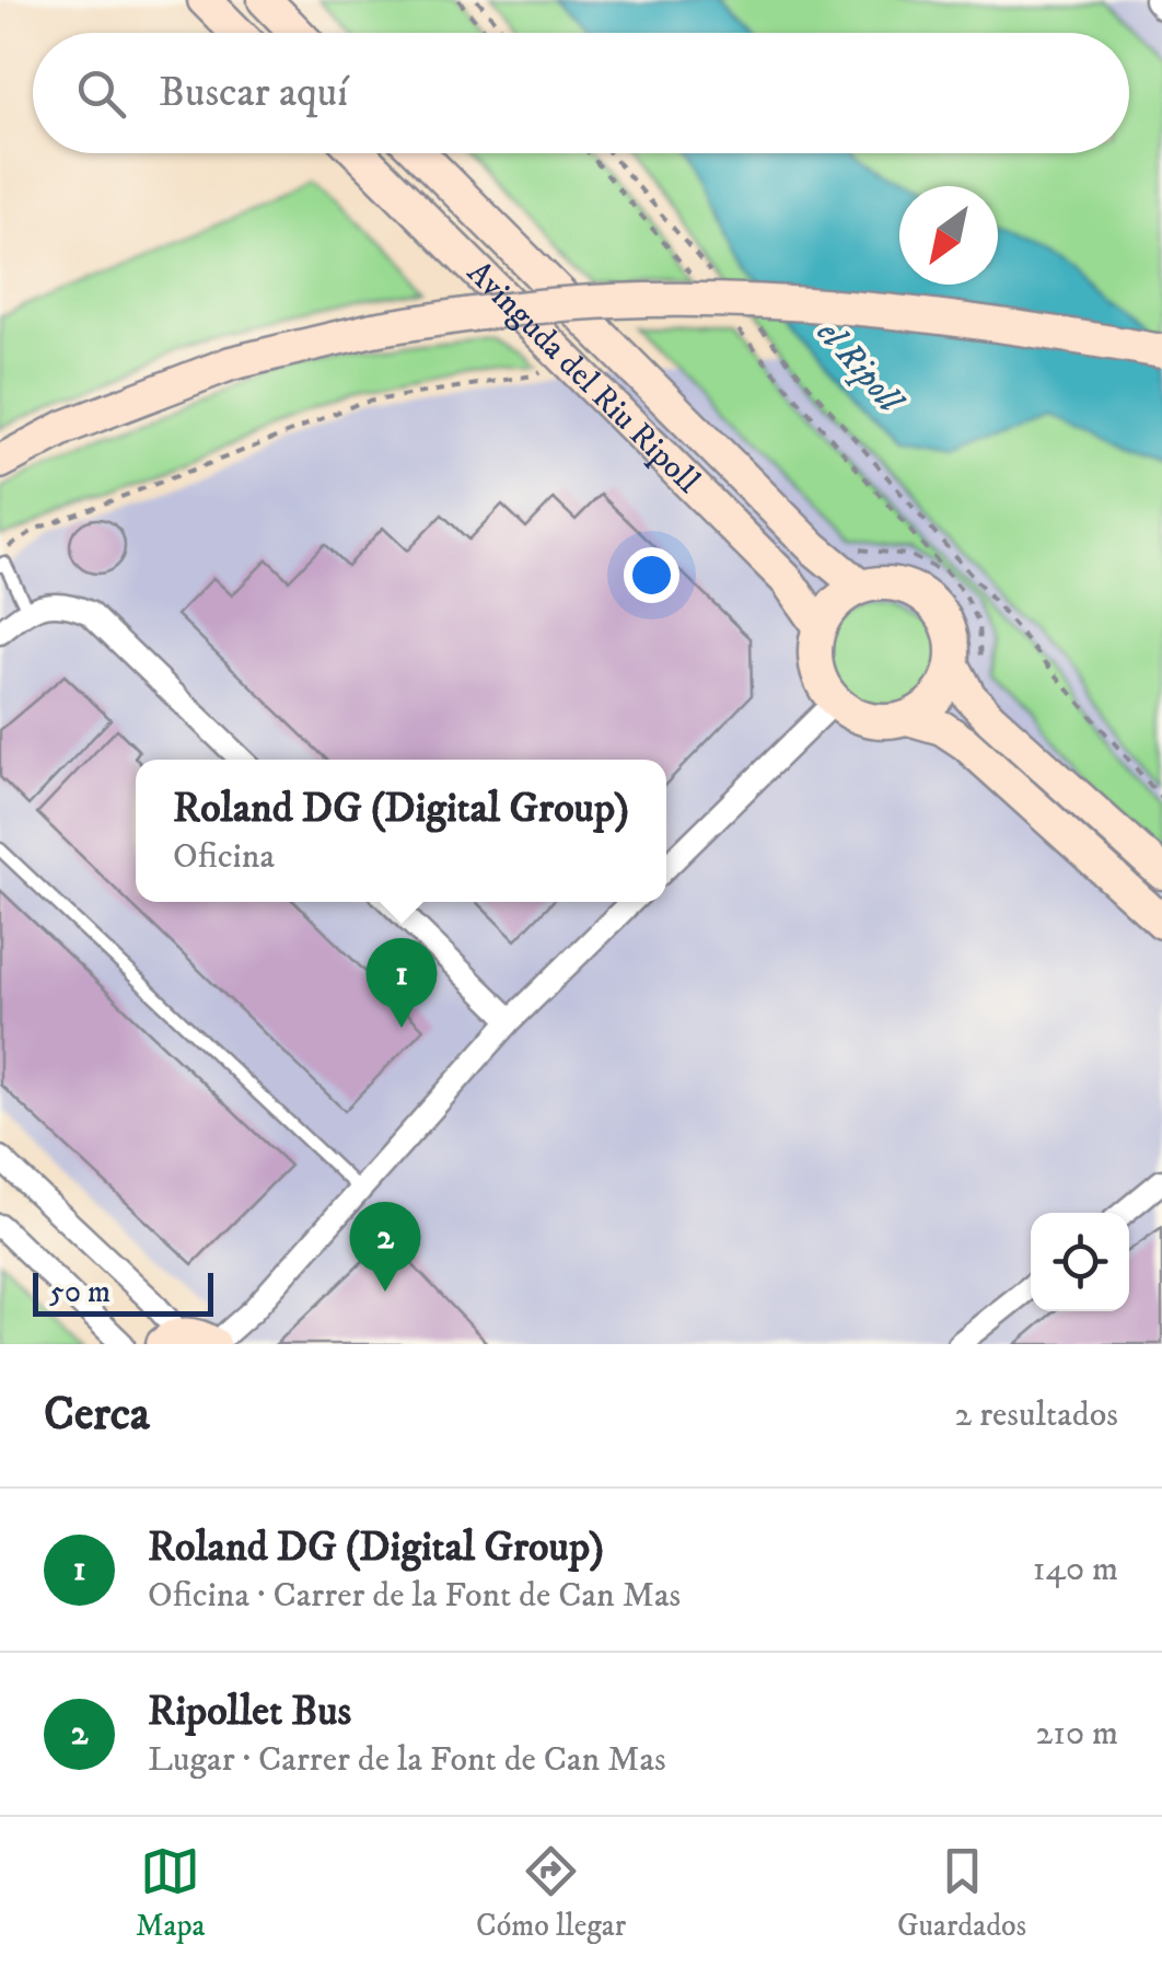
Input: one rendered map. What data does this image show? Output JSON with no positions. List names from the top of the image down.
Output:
{
  "streets": {
    "street": ["Avinguda del Riu Ripoll"]
  },
  "water": ["el Ripoll"],
  "scale_bar": "50 m",
  "north": "bottom left",
  "page": {
    "search": "Buscar aquí",
    "popup": ["Roland DG (Digital Group)", "Oficina"],
    "pins": ["1", "2"],
    "scale": "50 m",
    "heading": ["Cerca", "2 resultados"],
    "list": [
      {
        "mark": "1",
        "name": "Roland DG (Digital Group)",
        "note": "Oficina · Carrer de la Font de Can Mas",
        "value": "140 m"
      },
      {
        "mark": "2",
        "name": "Ripollet Bus",
        "note": "Lugar · Carrer de la Font de Can Mas",
        "value": "210 m"
      }
    ],
    "nav": ["Mapa", "Cómo llegar", "Guardados"]
  }
}
